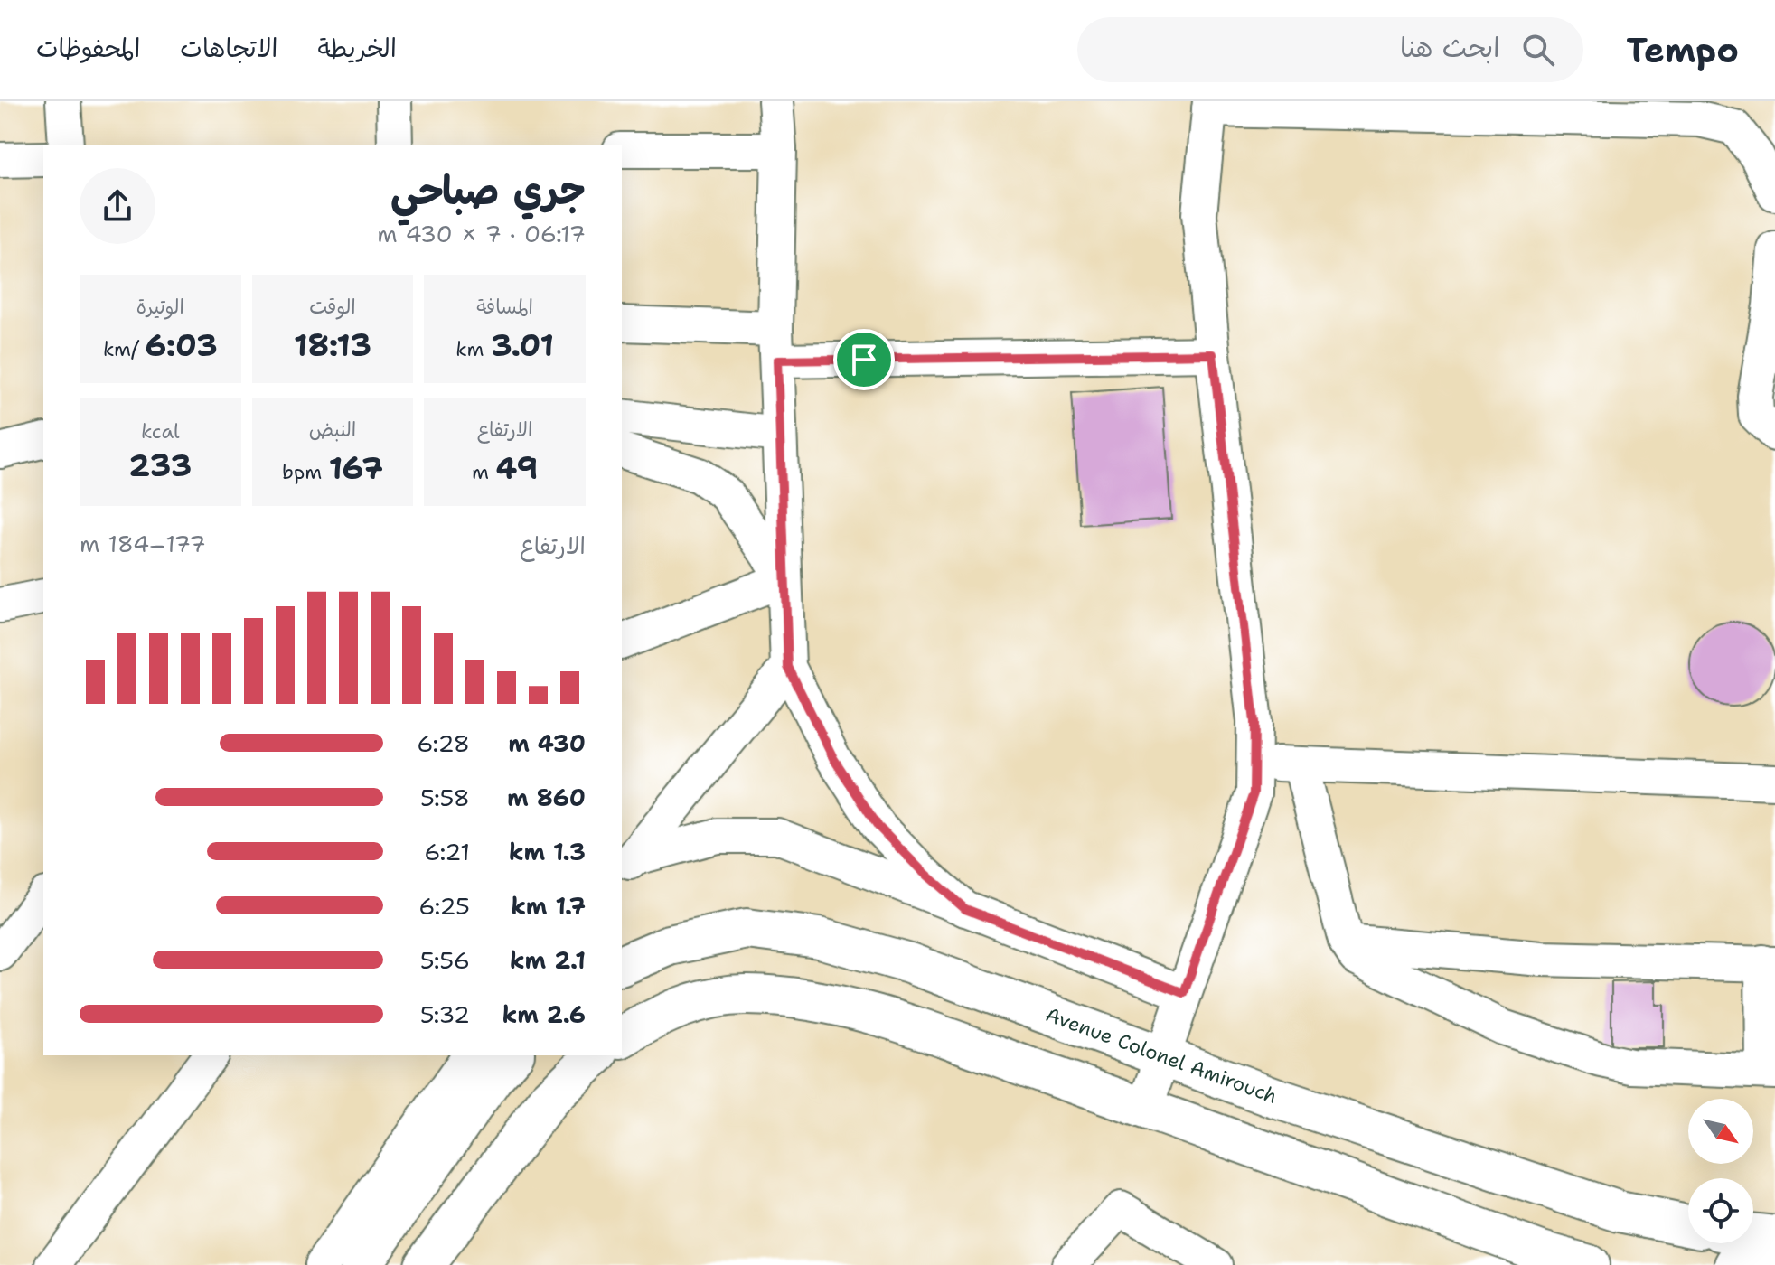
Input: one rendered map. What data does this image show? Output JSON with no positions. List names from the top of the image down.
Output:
{
  "streets": {
    "main road": ["Avenue Colonel Amirouch"]
  },
  "north": "bottom right",
  "page": {
    "header": "Tempo",
    "search": "ابحث هنا",
    "nav": ["الخريطة", "الاتجاهات", "المحفوظات"],
    "heading": ["جري صباحي", "06:17 · 7 × 430 m"],
    "stats": [
      ["المسافة", "3.01 km"],
      ["الوقت", "18:13"],
      ["الوتيرة", "6:03 /km"],
      ["الارتفاع", "49 m"],
      ["النبض", "167 bpm"],
      ["kcal", "233"]
    ],
    "chart": ["الارتفاع", "177–184 m"],
    "list": [
      {
        "name": "430 m",
        "note": "6:28"
      },
      {
        "name": "860 m",
        "note": "5:58"
      },
      {
        "name": "1.3 km",
        "note": "6:21"
      },
      {
        "name": "1.7 km",
        "note": "6:25"
      },
      {
        "name": "2.1 km",
        "note": "5:56"
      },
      {
        "name": "2.6 km",
        "note": "5:32"
      }
    ]
  }
}
